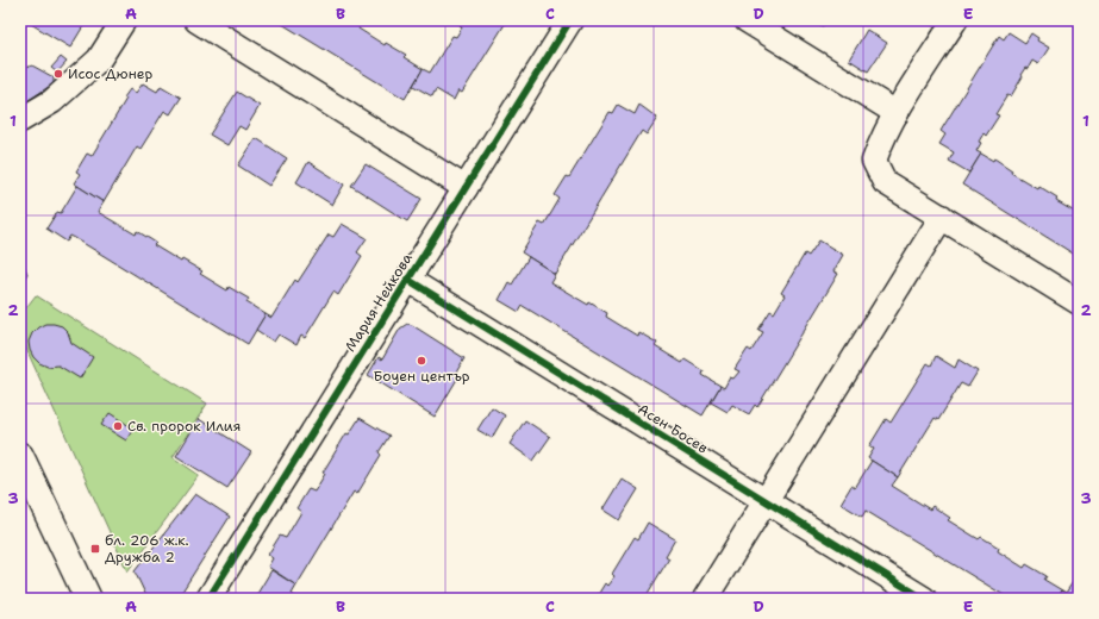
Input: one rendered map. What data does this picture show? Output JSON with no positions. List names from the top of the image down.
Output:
{
  "streets": {
    "street": ["Мария Нейкова", "Асен Босев"]
  },
  "crossings": [
    ["Мария Нейкова", "Асен Босев"]
  ],
  "places": {
    "other": ["Исос Дюнер", "Боуен център", "Св. пророк Илия"],
    "transit": ["бл. 206 ж.к. Дружба 2"]
  },
  "grid": {
    "columns": [
      "A",
      "B",
      "C",
      "D",
      "E"
    ],
    "rows": ["1", "2", "3"]
  }
}
